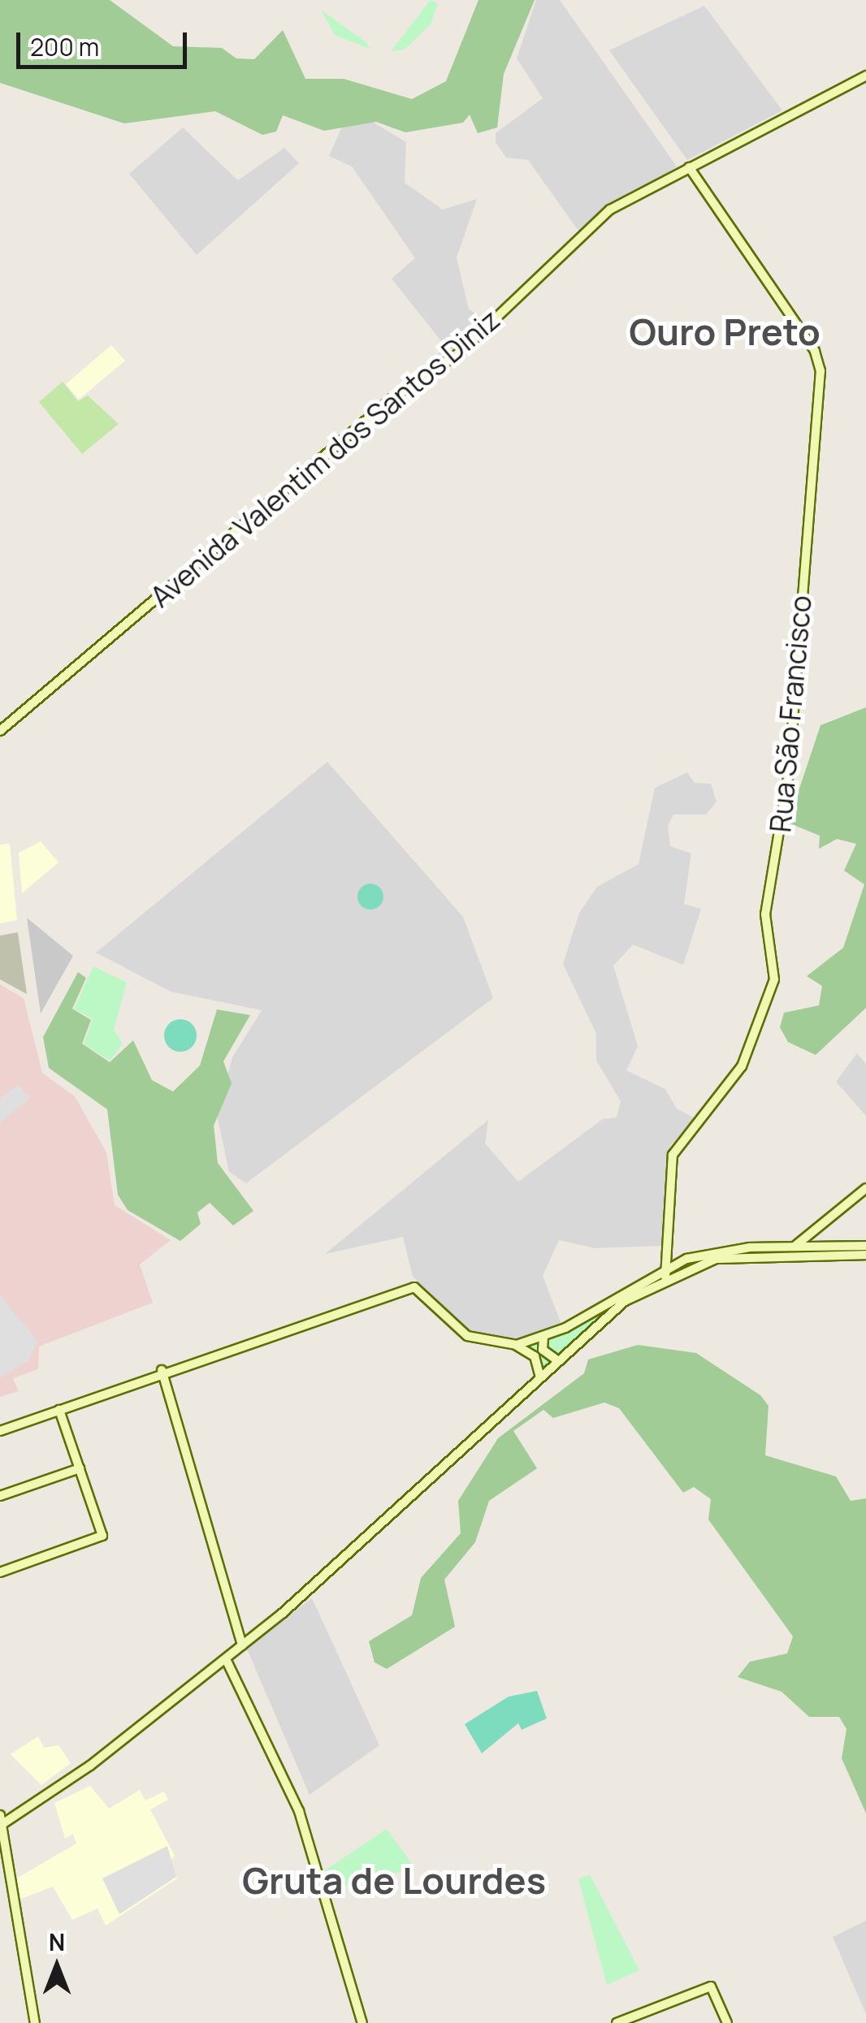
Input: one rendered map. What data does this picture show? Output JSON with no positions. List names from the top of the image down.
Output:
{
  "streets": {
    "street": ["Avenida Valentim dos Santos Diniz", "Rua São Francisco"]
  },
  "crossings": [
    ["Avenida Valentim dos Santos Diniz", "Rua São Francisco"]
  ],
  "districts": ["Ouro Preto", "Gruta de Lourdes"],
  "scale_bar": "200 m",
  "north": "top"
}
